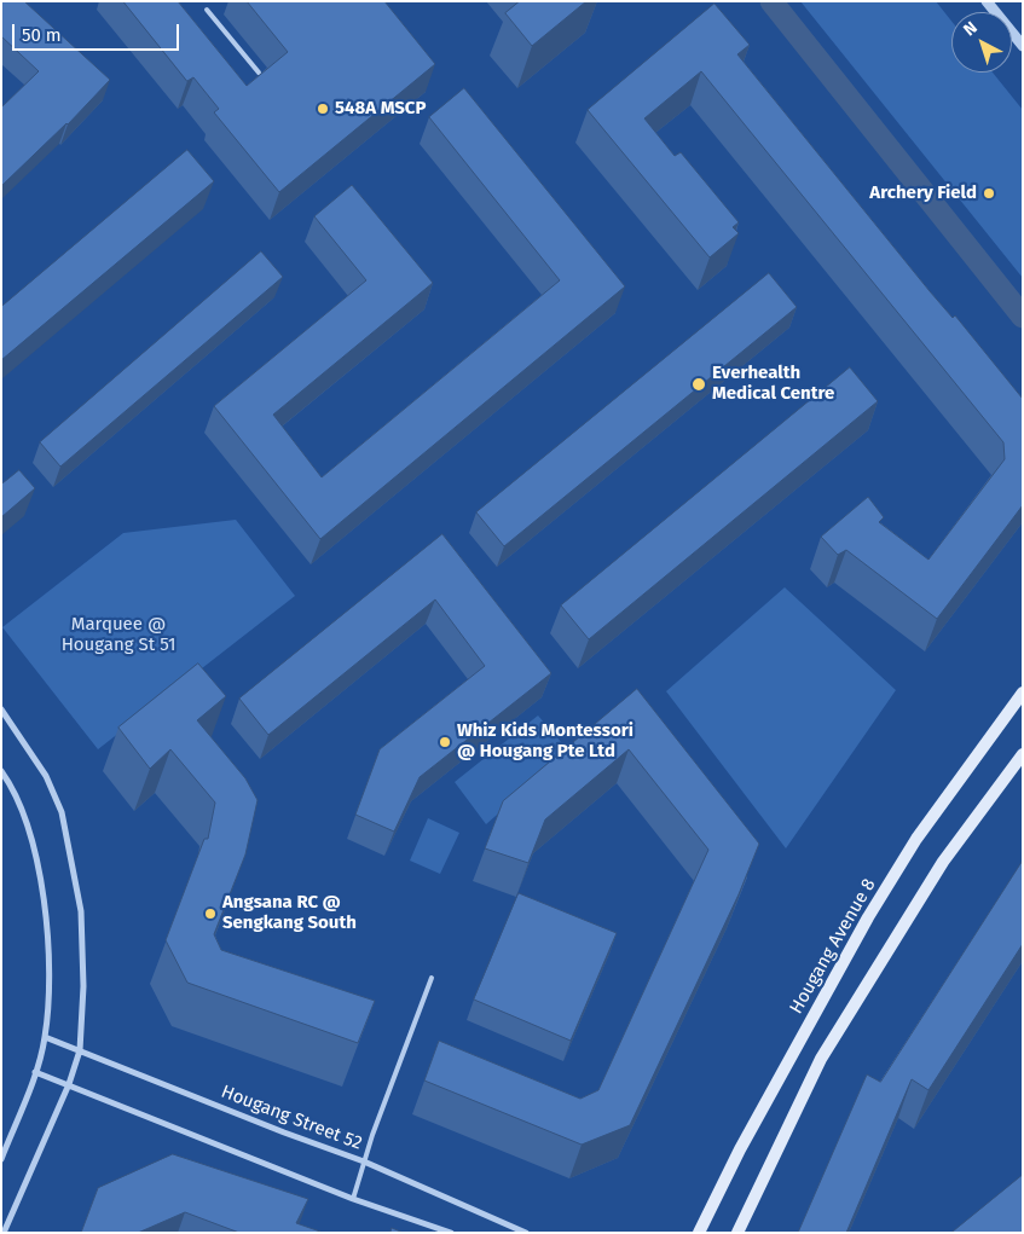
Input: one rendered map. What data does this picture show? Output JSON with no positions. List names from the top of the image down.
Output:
{
  "streets": {
    "main road": ["Hougang Avenue 8"],
    "street": ["Hougang Street 52"]
  },
  "parks": ["Marquee @ Hougang St 51"],
  "places": [
    "548A MSCP",
    "Archery Field",
    "Everhealth Medical Centre",
    "Whiz Kids Montessori @ Hougang Pte Ltd",
    "Angsana RC @ Sengkang South"
  ],
  "scale_bar": "50 m",
  "north": "top left"
}
